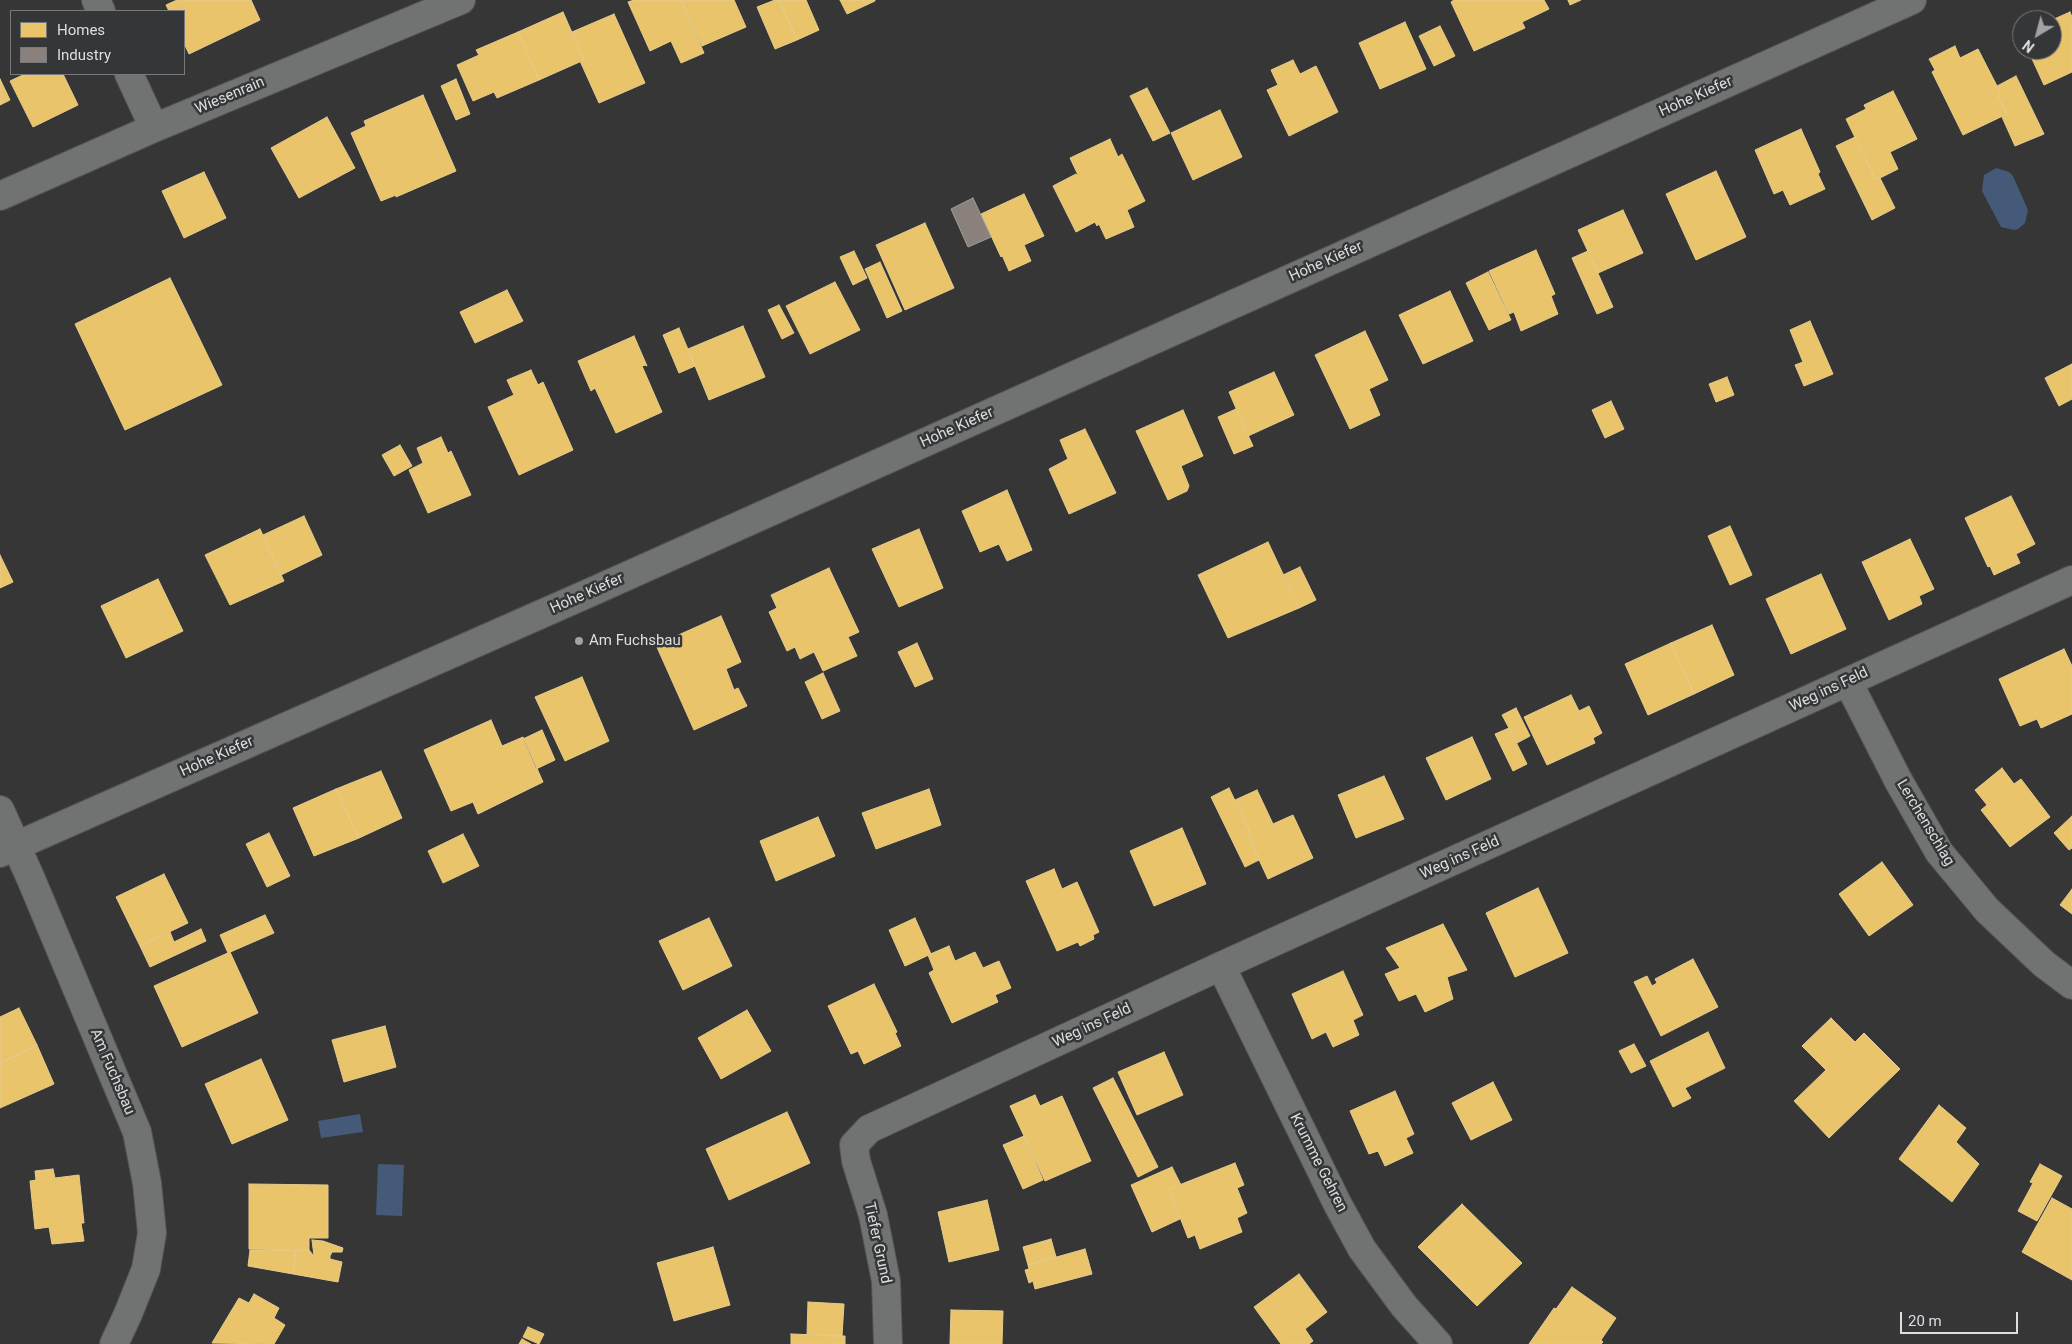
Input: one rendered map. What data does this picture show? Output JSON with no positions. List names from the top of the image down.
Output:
{
  "streets": {
    "street": [
      "Wiesenrain",
      "Hohe Kiefer",
      "Weg ins Feld",
      "Lerchenschlag",
      "Am Fuchsbau",
      "Krumme Gehren",
      "Tiefer Grund"
    ]
  },
  "crossings": [
    ["Hohe Kiefer", "Am Fuchsbau"],
    ["Weg ins Feld", "Lerchenschlag"],
    ["Weg ins Feld", "Krumme Gehren"],
    ["Weg ins Feld", "Tiefer Grund"]
  ],
  "places": ["Am Fuchsbau"],
  "legend": ["Homes", "Industry"],
  "scale_bar": "20 m",
  "north": "bottom left"
}
